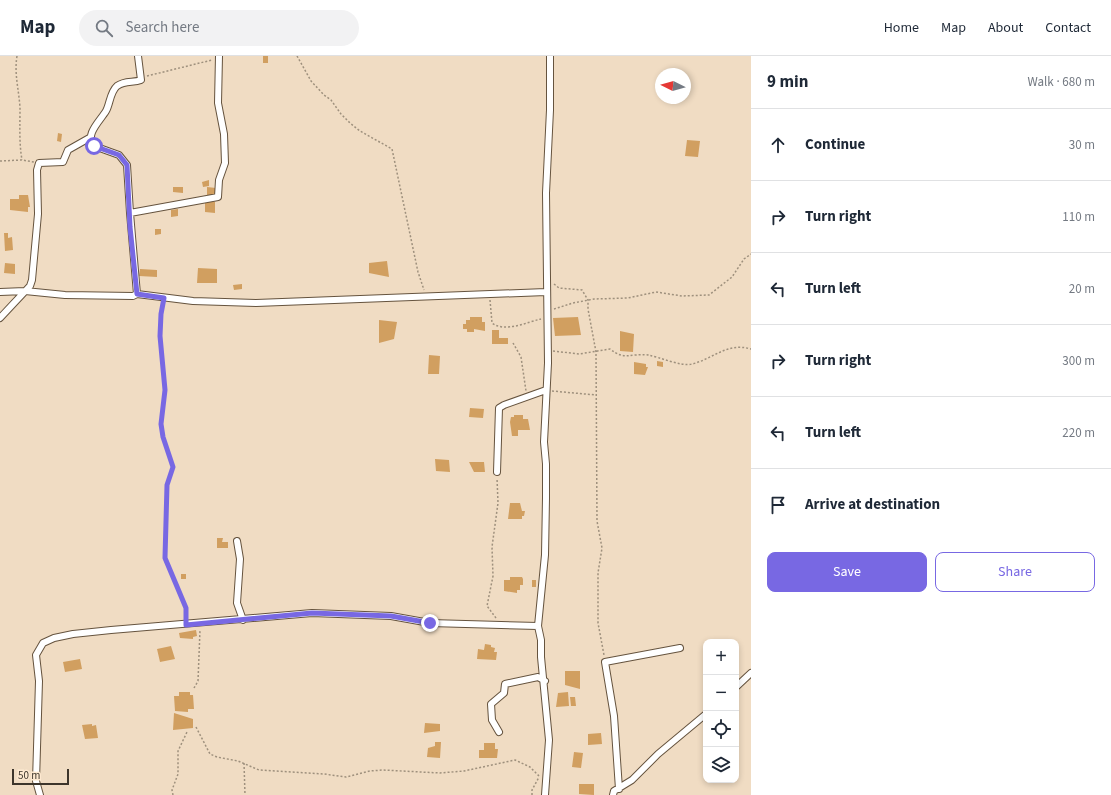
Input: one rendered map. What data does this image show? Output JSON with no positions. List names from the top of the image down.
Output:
{
  "scale_bar": "50 m",
  "north": "left",
  "page": {
    "header": "Map",
    "search": "Search here",
    "nav": [
      "Home",
      "Map",
      "About",
      "Contact"
    ],
    "heading": ["9 min", "Walk · 680 m"],
    "list": [
      ["Continue", "30 m"],
      ["Turn right", "110 m"],
      ["Turn left", "20 m"],
      ["Turn right", "300 m"],
      ["Turn left", "220 m"],
      "Arrive at destination"
    ],
    "buttons": ["Save", "Share"],
    "map_buttons": ["+", "−"],
    "scale": "50 m"
  }
}
